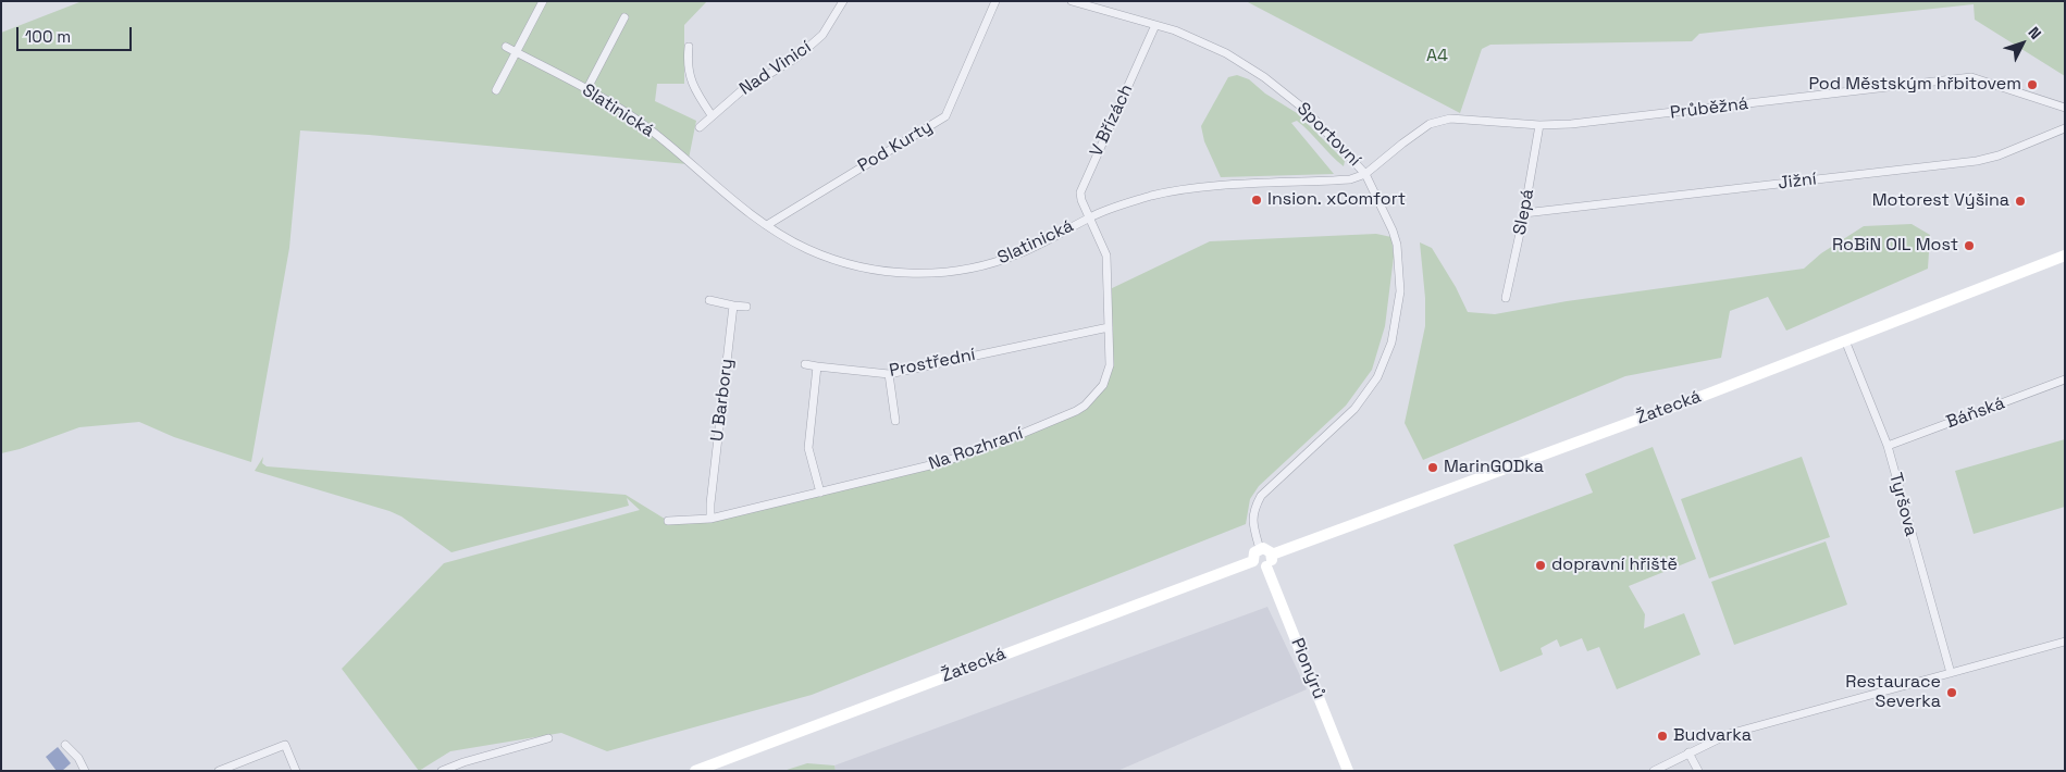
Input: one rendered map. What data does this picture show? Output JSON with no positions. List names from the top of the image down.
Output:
{
  "streets": {
    "street": [
      "Nad Vinicí",
      "Průběžná",
      "Slatinická",
      "V Břízách",
      "Sportovní",
      "Pod Kurty",
      "Jižní",
      "Slepá",
      "Prostřední",
      "U Barbory",
      "Žatecká",
      "Báňská",
      "Na Rozhraní",
      "Tyršova",
      "Pionýrů"
    ]
  },
  "crossings": [
    ["Průběžná", "Slatinická"],
    ["Průběžná", "Sportovní"],
    ["Průběžná", "Slepá"],
    ["Slatinická", "V Břízách"],
    ["Slatinická", "Sportovní"],
    ["Slatinická", "Pod Kurty"],
    ["Slatinická", "Na Rozhraní"],
    ["V Břízách", "Sportovní"],
    ["V Břízách", "Na Rozhraní"],
    ["Sportovní", "Žatecká"],
    ["Sportovní", "Pionýrů"],
    ["Jižní", "Slepá"],
    ["Prostřední", "Na Rozhraní"],
    ["U Barbory", "Na Rozhraní"],
    ["Žatecká", "Tyršova"],
    ["Žatecká", "Pionýrů"],
    ["Báňská", "Tyršova"]
  ],
  "parks": ["A4"],
  "places": [
    "Pod Městským hřbitovem",
    "Insion. xComfort",
    "Motorest Výšina",
    "RoBiN OIL Most",
    "MarinGODka",
    "dopravní hřiště",
    "Restaurace Severka",
    "Budvarka"
  ],
  "scale_bar": "100 m",
  "north": "top right"
}
